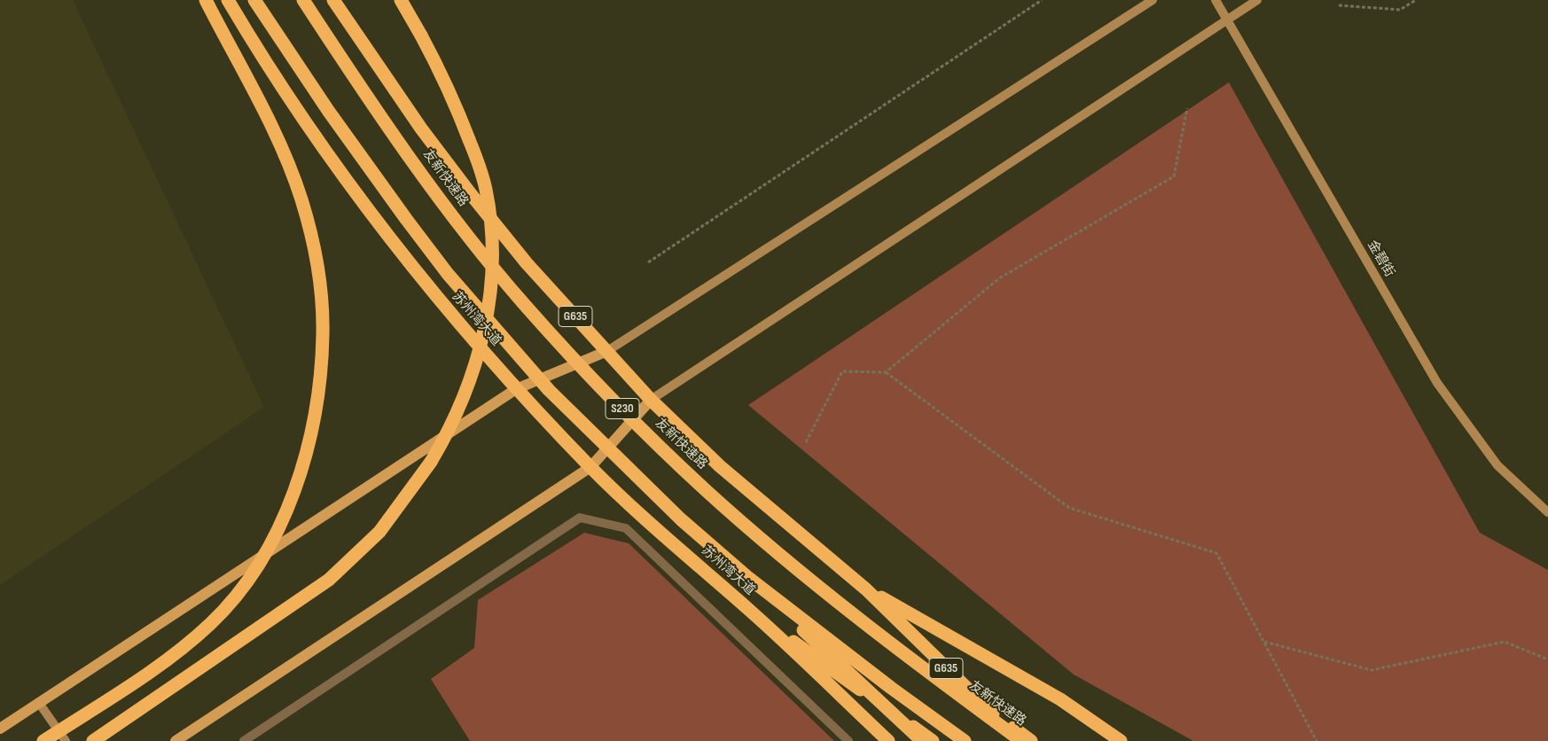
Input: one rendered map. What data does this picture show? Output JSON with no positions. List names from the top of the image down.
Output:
{
  "streets": {
    "highway": [
      "友新快速路",
      "G635",
      "苏州湾大道",
      "S230"
    ],
    "main road": ["金碧街"]
  }
}
